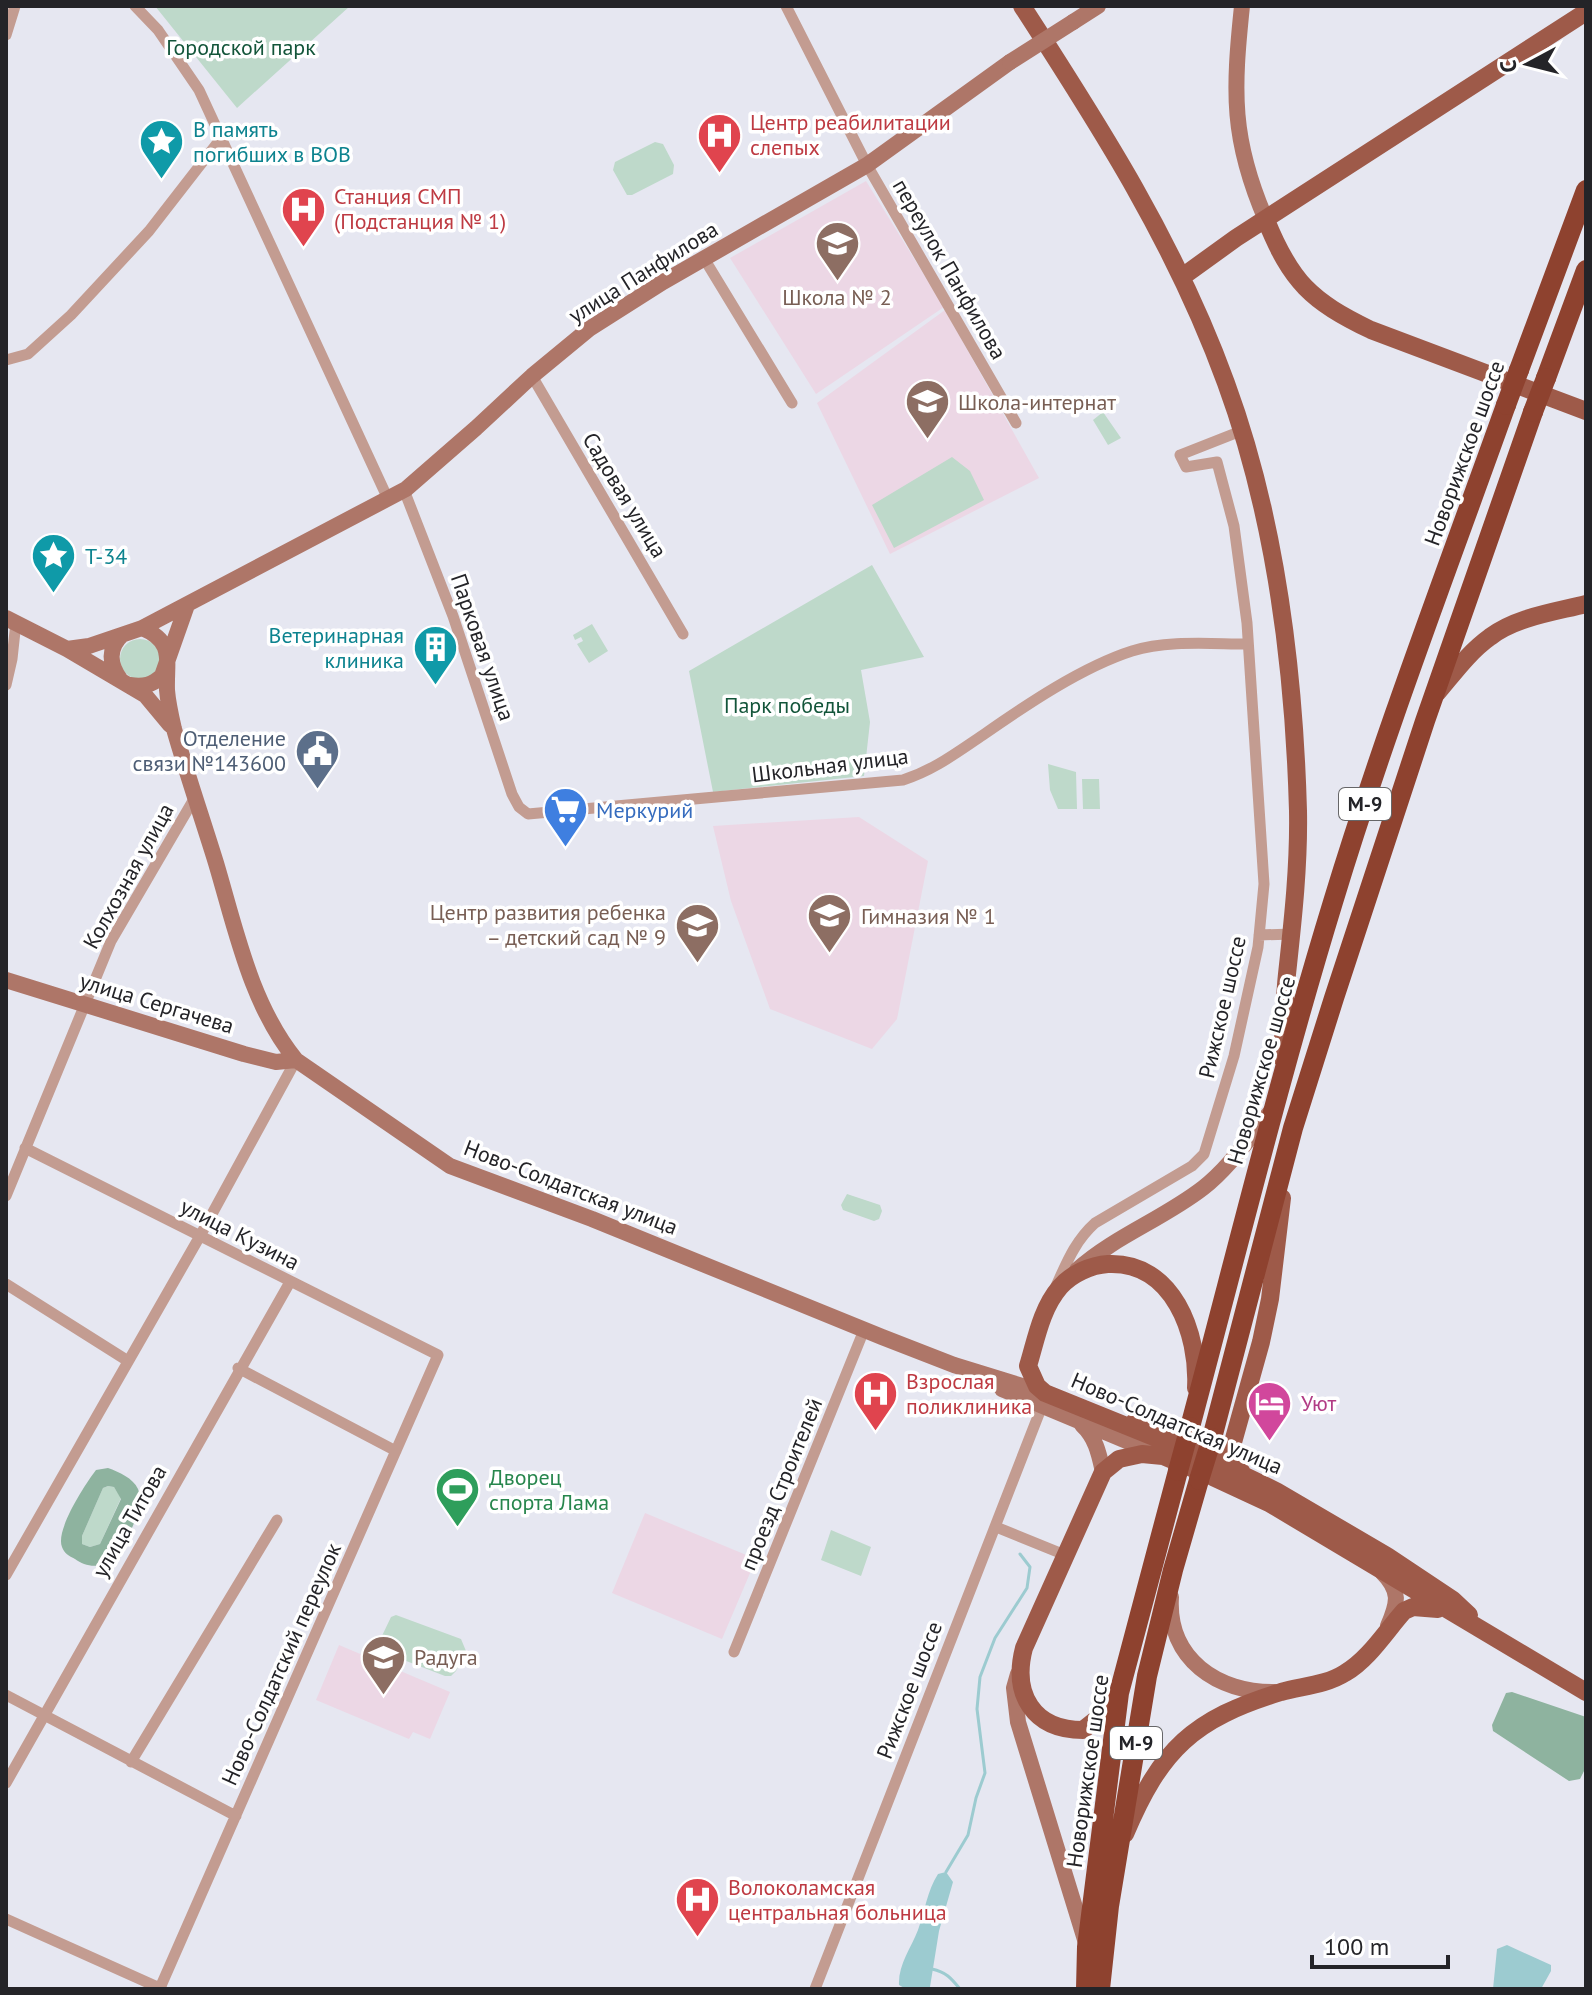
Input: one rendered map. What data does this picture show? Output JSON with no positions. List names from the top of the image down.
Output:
{
  "streets": {
    "highway": ["Новорижское шоссе", "М-9"],
    "main road": ["улица Панфилова", "улица Сергачева", "Ново-Солдатская улица"],
    "street": [
      "переулок Панфилова",
      "Садовая улица",
      "Парковая улица",
      "Школьная улица",
      "Колхозная улица",
      "Рижское шоссе",
      "улица Кузина",
      "проезд Строителей",
      "улица Титова",
      "Ново-Солдатский переулок"
    ]
  },
  "crossings": [
    ["переулок Панфилова", "улица Панфилова"],
    ["улица Панфилова", "Садовая улица"],
    ["улица Панфилова", "Парковая улица"],
    ["улица Панфилова", "Ново-Солдатская улица"],
    ["Новорижское шоссе", "М-9"],
    ["Парковая улица", "Школьная улица"],
    ["Школьная улица", "Рижское шоссе"],
    ["М-9", "Рижское шоссе"],
    ["Колхозная улица", "улица Сергачева"],
    ["Колхозная улица", "Ново-Солдатская улица"],
    ["Колхозная улица", "улица Кузина"],
    ["улица Сергачева", "Ново-Солдатская улица"],
    ["Рижское шоссе", "Ново-Солдатская улица"],
    ["Ново-Солдатская улица", "проезд Строителей"],
    ["улица Кузина", "улица Титова"],
    ["улица Кузина", "Ново-Солдатский переулок"]
  ],
  "parks": ["Городской парк", "Парк победы"],
  "places": {
    "hospital": [
      "Центр реабилитации слепых",
      "Станция СМП (Подстанция № 1)",
      "Взрослая поликлиника",
      "Волоколамская центральная больница"
    ],
    "place": ["В память погибших в ВОВ", "Т-34"],
    "school or university": [
      "Школа № 2",
      "Школа-интернат",
      "Гимназия № 1",
      "Центр развития ребенка – детский сад № 9",
      "Радуга"
    ],
    "building": ["Ветеринарная клиника"],
    "public building": ["Отделение связи №143600"],
    "supermarket": ["Меркурий"],
    "hotel": ["Уют"],
    "sports": ["Дворец спорта Лама"]
  },
  "scale_bar": "100 m",
  "north": "left"
}
